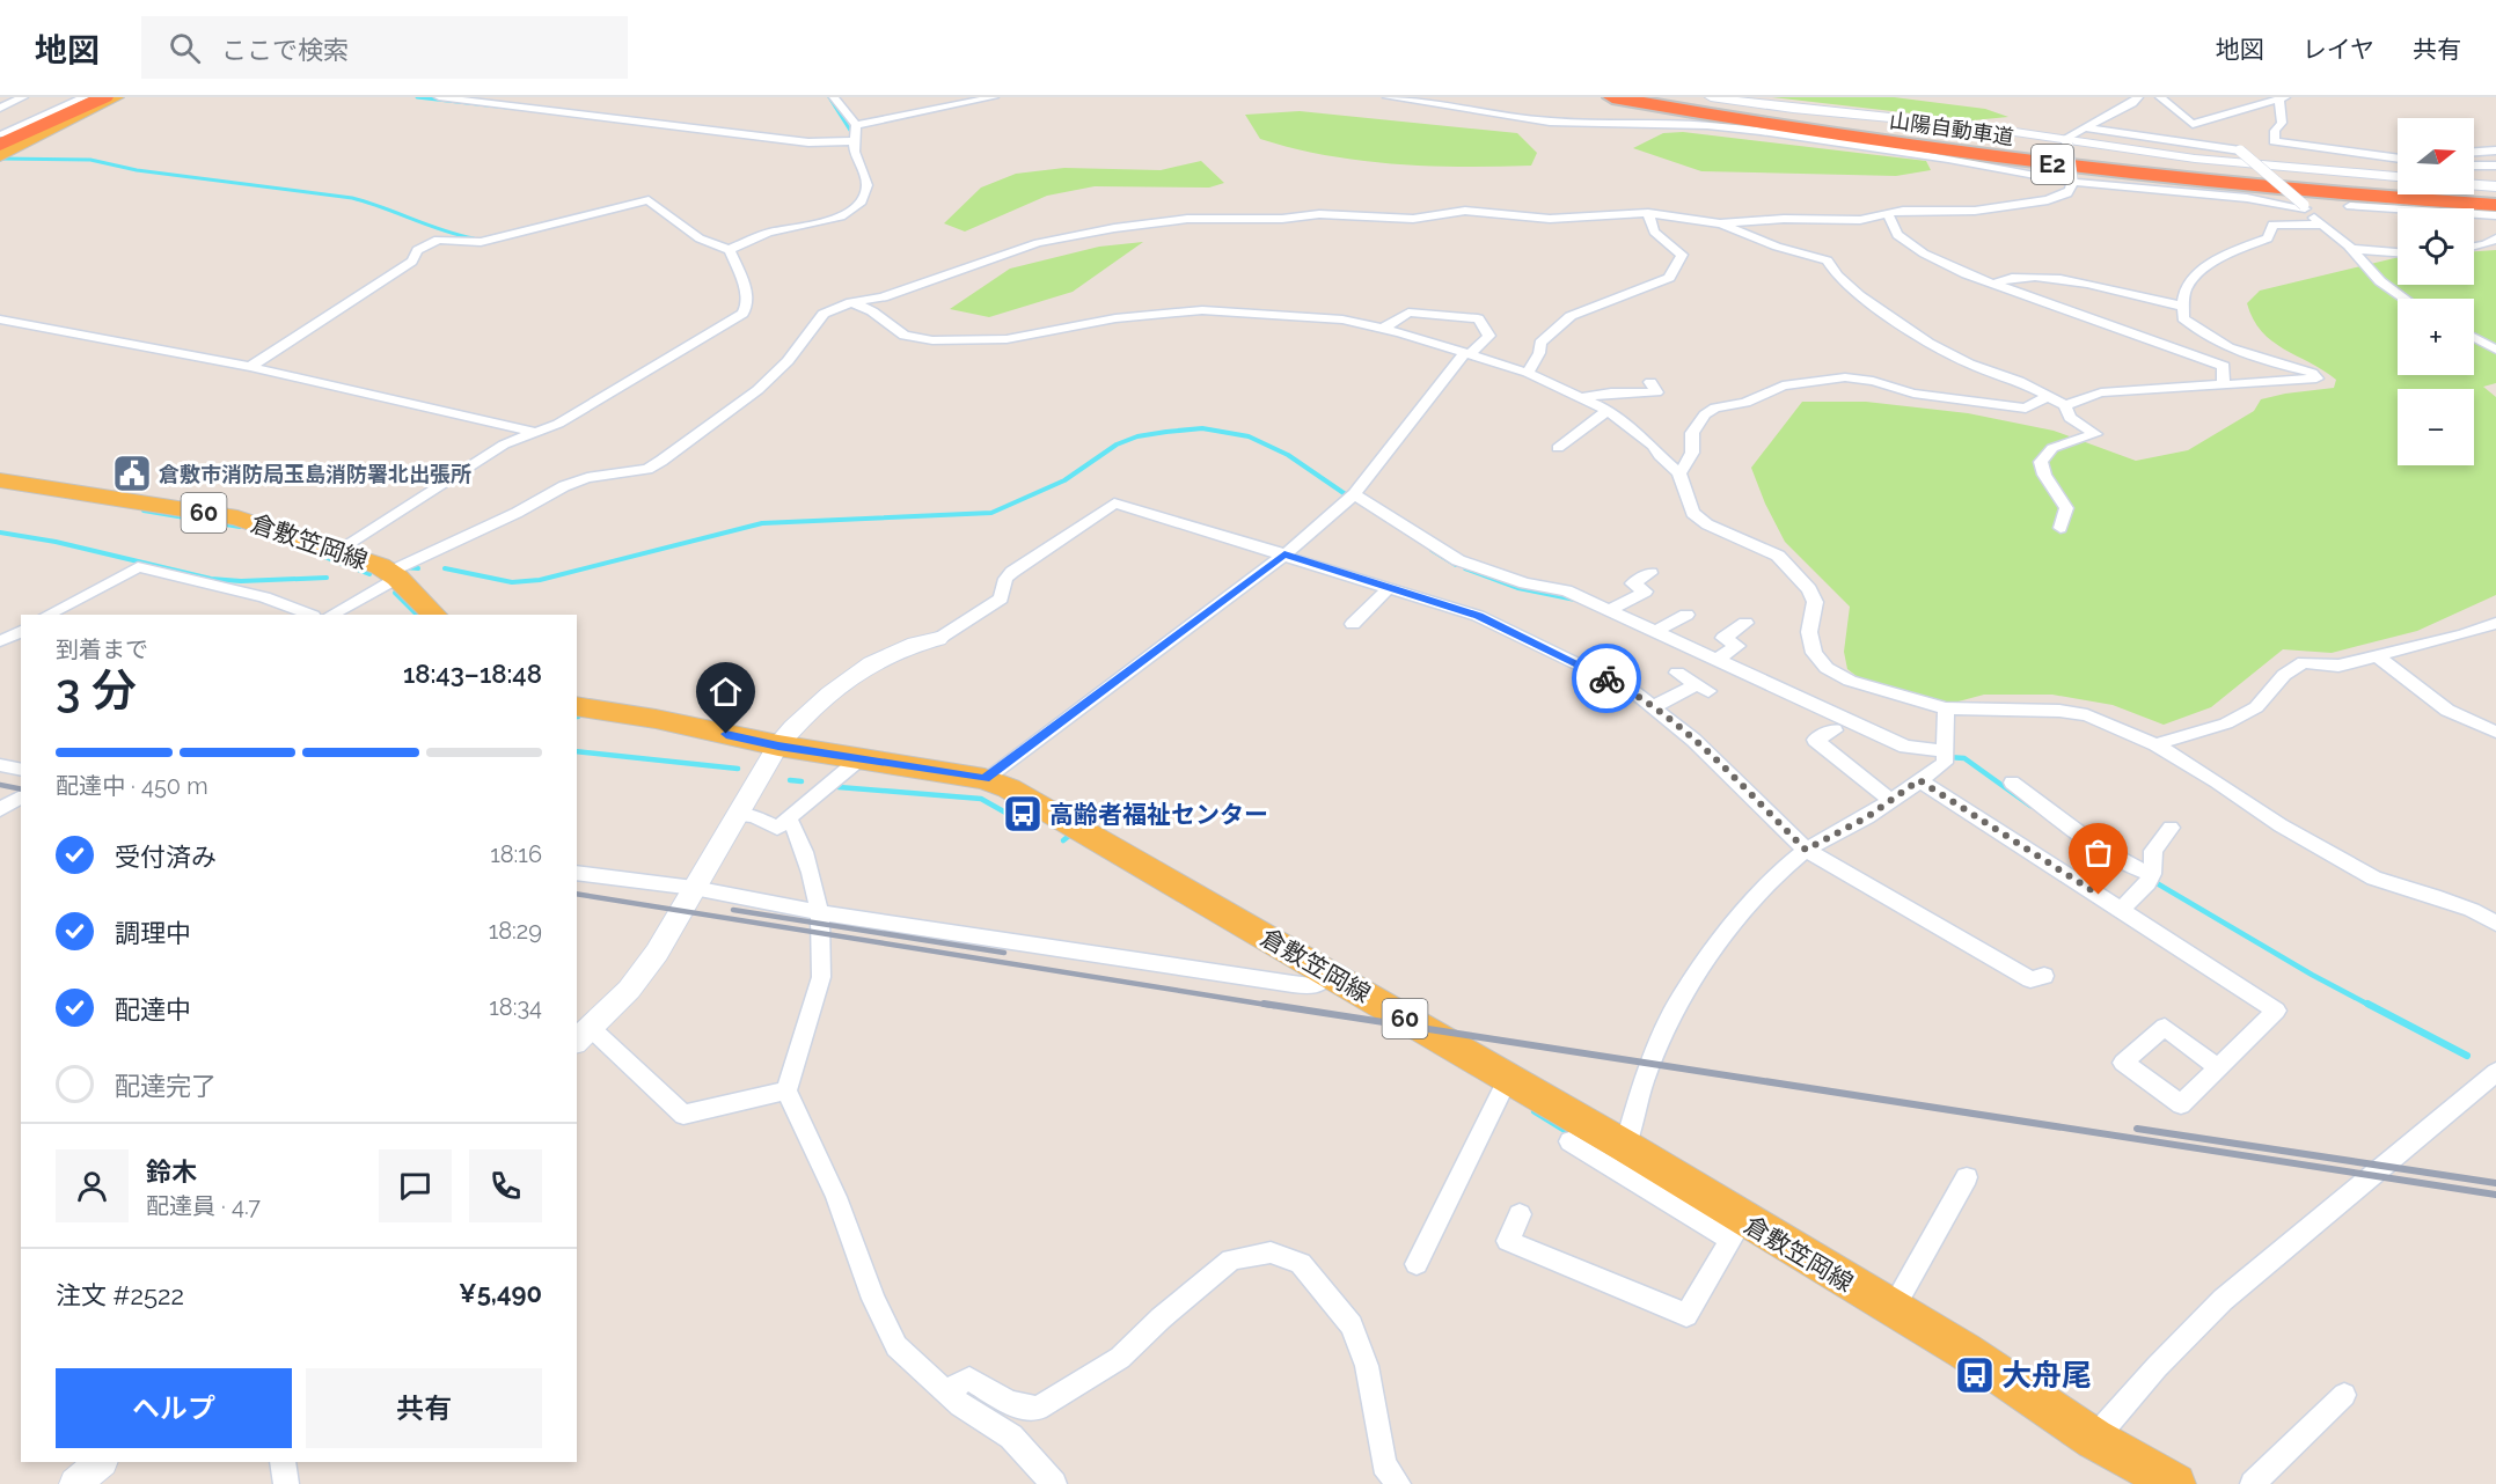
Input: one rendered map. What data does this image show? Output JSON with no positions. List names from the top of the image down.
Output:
{
  "streets": {
    "highway": ["山陽自動車道", "E2"],
    "main road": ["60", "倉敷笠岡線"]
  },
  "places": {
    "public building": ["倉敷市消防局玉島消防署北出張所"],
    "bus stop": ["高齢者福祉センター", "大舟尾"]
  },
  "north": "right",
  "page": {
    "header": "地図",
    "search": "ここで検索",
    "nav": ["地図", "レイヤ", "共有"],
    "map_buttons": ["+", "−"],
    "heading": ["3 分", "到着まで", "18:43–18:48"],
    "panel": [
      "鈴木",
      "配達員 · 4.7",
      "注文 #2522",
      "¥5,490"
    ],
    "bar": "配達中 · 450 m",
    "list": [
      ["受付済み", "18:16"],
      ["調理中", "18:29"],
      ["配達中", "18:34"],
      "配達完了"
    ],
    "buttons": ["ヘルプ", "共有"]
  }
}
